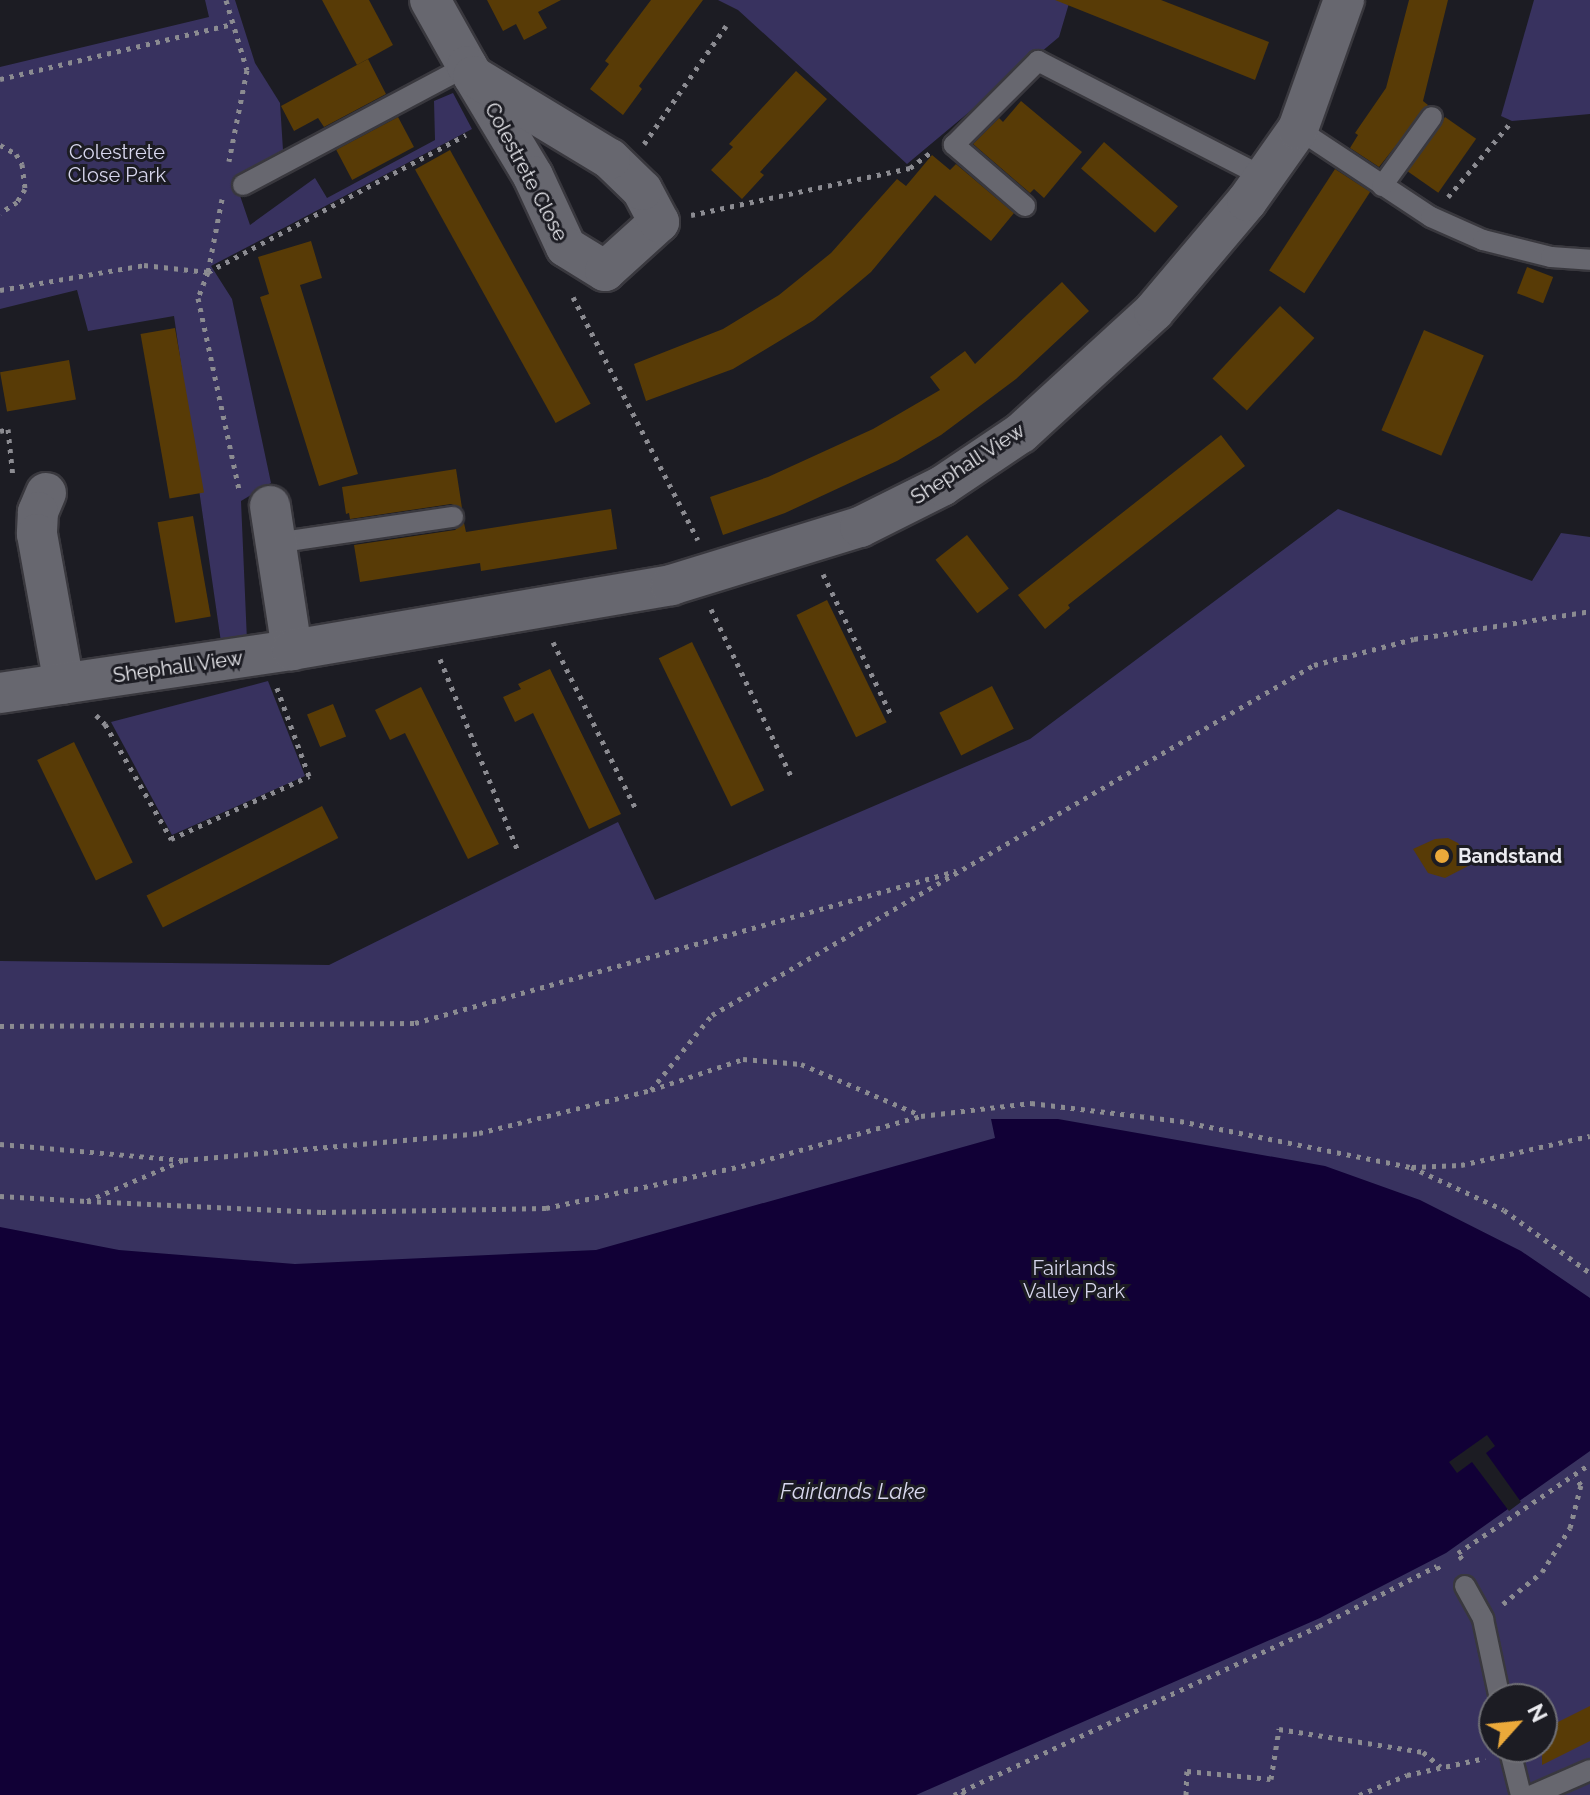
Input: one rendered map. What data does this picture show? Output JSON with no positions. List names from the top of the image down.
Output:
{
  "streets": {
    "street": ["Colestrete Close", "Shephall View"]
  },
  "water": ["Fairlands Lake"],
  "parks": ["Colestrete Close Park", "Fairlands Valley Park"],
  "places": ["Bandstand"],
  "north": "top right"
}
